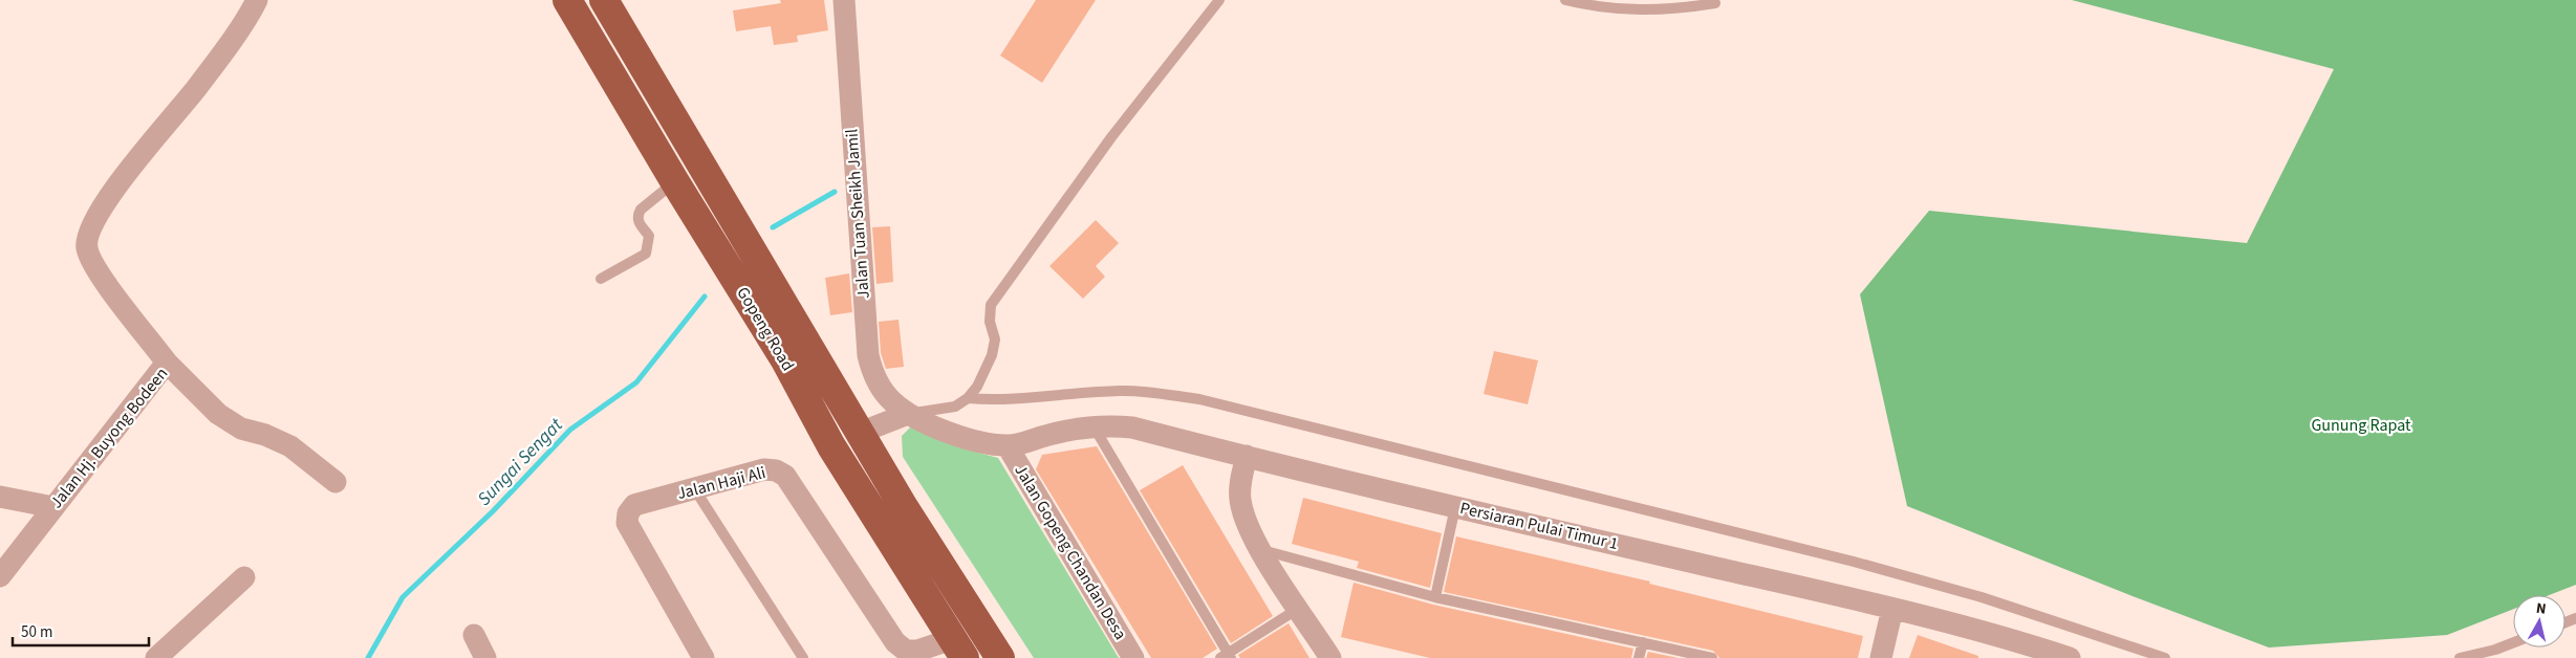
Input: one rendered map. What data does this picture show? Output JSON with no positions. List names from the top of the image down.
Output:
{
  "streets": {
    "highway": ["Gopeng Road"],
    "street": [
      "Jalan Tuan Sheikh Jamil",
      "Jalan Hj. Buyong Bodeen",
      "Jalan Haji Ali",
      "Persiaran Pulai Timur 1",
      "Jalan Gopeng Chandan Desa"
    ]
  },
  "crossings": [
    ["Jalan Tuan Sheikh Jamil", "Persiaran Pulai Timur 1"],
    ["Jalan Tuan Sheikh Jamil", "Jalan Gopeng Chandan Desa"],
    ["Gopeng Road", "Jalan Haji Ali"],
    ["Persiaran Pulai Timur 1", "Jalan Gopeng Chandan Desa"]
  ],
  "water": ["Sungai Sengat"],
  "parks": ["Gunung Rapat"],
  "scale_bar": "50 m",
  "north": "top"
}
